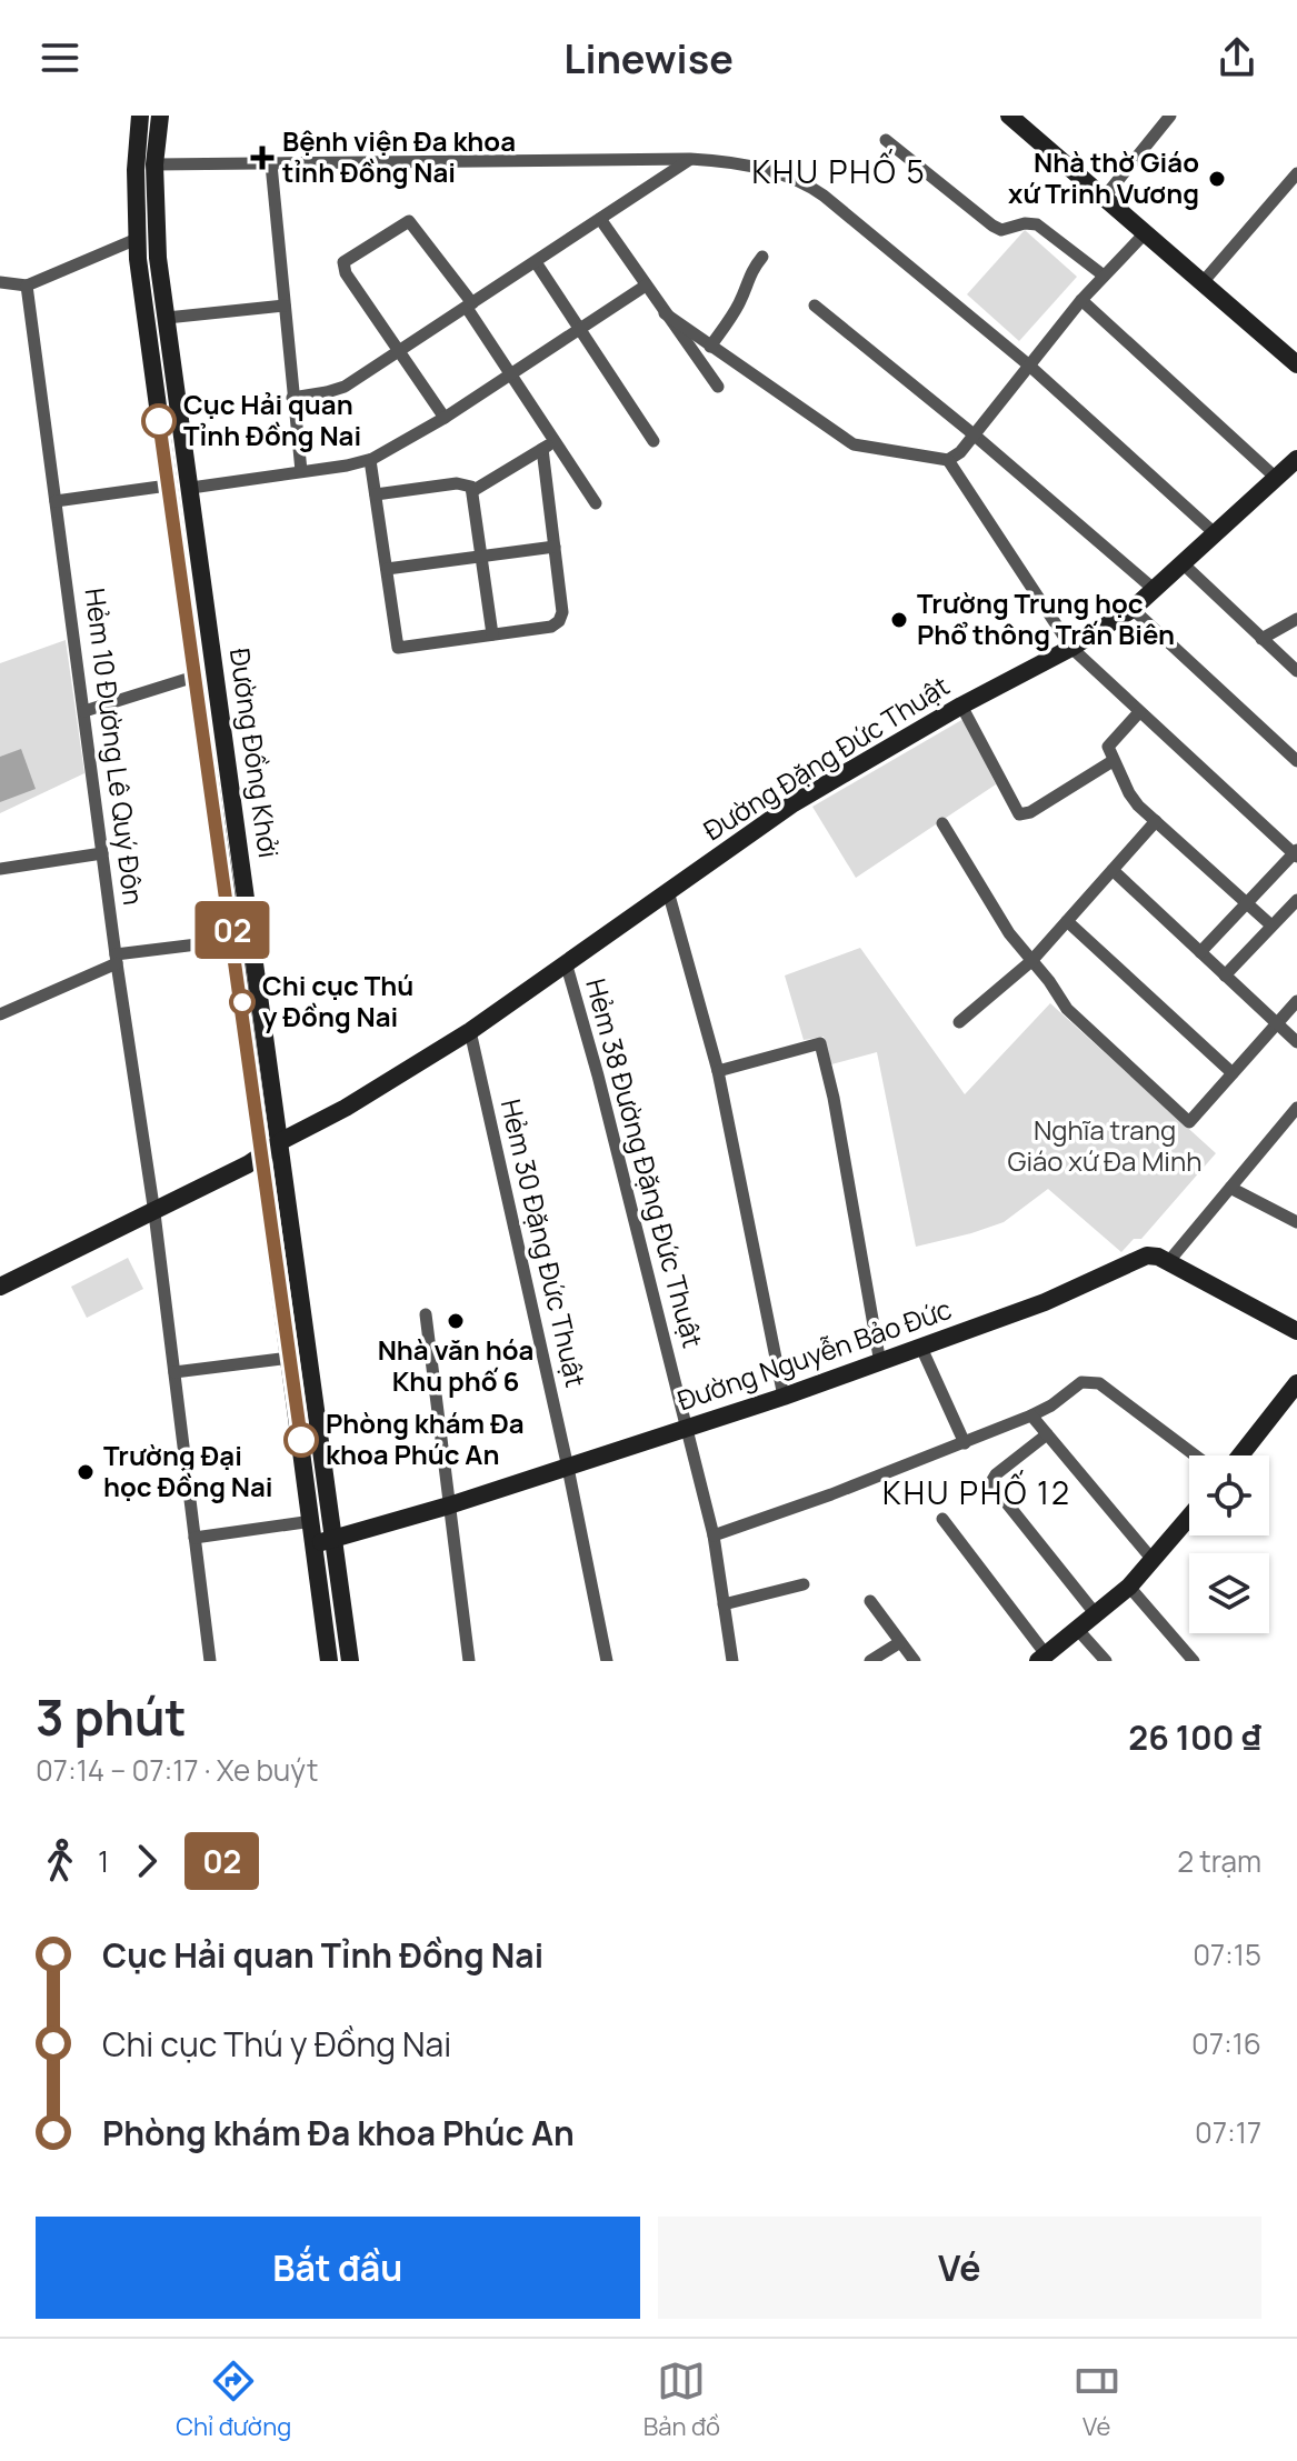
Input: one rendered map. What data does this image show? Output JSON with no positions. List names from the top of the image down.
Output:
{
  "streets": {
    "street": [
      "Hẻm 10 Đường Lê Quý Đôn",
      "Đường Đồng Khởi",
      "Đường Đặng Đức Thuật",
      "Hẻm 38 Đường Đặng Đức Thuật",
      "Hẻm 30 Đặng Đức Thuật",
      "Đường Nguyễn Bảo Đức"
    ]
  },
  "crossings": [
    ["Hẻm 10 Đường Lê Quý Đôn", "Đường Đặng Đức Thuật"],
    ["Đường Đồng Khởi", "Đường Đặng Đức Thuật"],
    ["Đường Đồng Khởi", "Đường Nguyễn Bảo Đức"],
    ["Đường Đặng Đức Thuật", "Hẻm 38 Đường Đặng Đức Thuật"],
    ["Đường Đặng Đức Thuật", "Hẻm 30 Đặng Đức Thuật"],
    ["Hẻm 38 Đường Đặng Đức Thuật", "Đường Nguyễn Bảo Đức"],
    ["Hẻm 30 Đặng Đức Thuật", "Đường Nguyễn Bảo Đức"]
  ],
  "districts": ["KHU PHỐ 5", "KHU PHỐ 12"],
  "parks": ["Nghĩa trang Giáo xứ Đa Minh"],
  "places": {
    "health": ["Bệnh viện Đa khoa tỉnh Đồng Nai"],
    "other": [
      "Nhà thờ Giáo xứ Trinh Vương",
      "Cục Hải quan Tỉnh Đồng Nai",
      "Trường Trung học Phổ thông Trấn Biên",
      "Chi cục Thú y Đồng Nai",
      "Nhà văn hóa Khu phố 6",
      "Phòng khám Đa khoa Phúc An",
      "Trường Đại học Đồng Nai"
    ]
  },
  "lines": ["bus line 02"],
  "page": {
    "header": "Linewise",
    "on_map": "02",
    "heading": ["3 phút", "07:14 – 07:17 · Xe buýt", "26 100 ₫"],
    "legs": ["1", "02", "2 trạm"],
    "list": [
      {
        "name": "Cục Hải quan Tỉnh Đồng Nai",
        "value": "07:15"
      },
      {
        "name": "Chi cục Thú y Đồng Nai",
        "value": "07:16"
      },
      {
        "name": "Phòng khám Đa khoa Phúc An",
        "value": "07:17"
      }
    ],
    "buttons": ["Bắt đầu", "Vé"],
    "tabs": ["Chỉ đường", "Bản đồ", "Vé"]
  }
}
